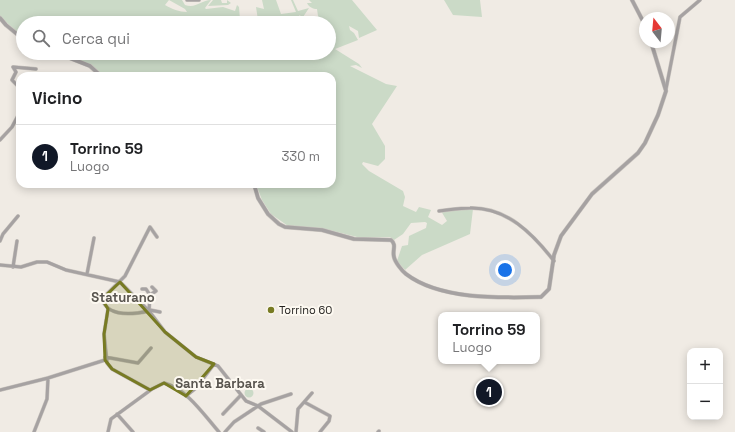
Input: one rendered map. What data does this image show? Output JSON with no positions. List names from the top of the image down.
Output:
{
  "districts": ["Staturano", "Santa Barbara"],
  "places": ["Torrino 60"],
  "north": "top",
  "page": {
    "search": "Cerca qui",
    "heading": "Vicino",
    "list": [
      {
        "mark": "1",
        "name": "Torrino 59",
        "note": "Luogo",
        "value": "330 m"
      }
    ],
    "popup": ["Torrino 59", "Luogo"],
    "map_buttons": ["+", "−"],
    "pins": "1"
  }
}
